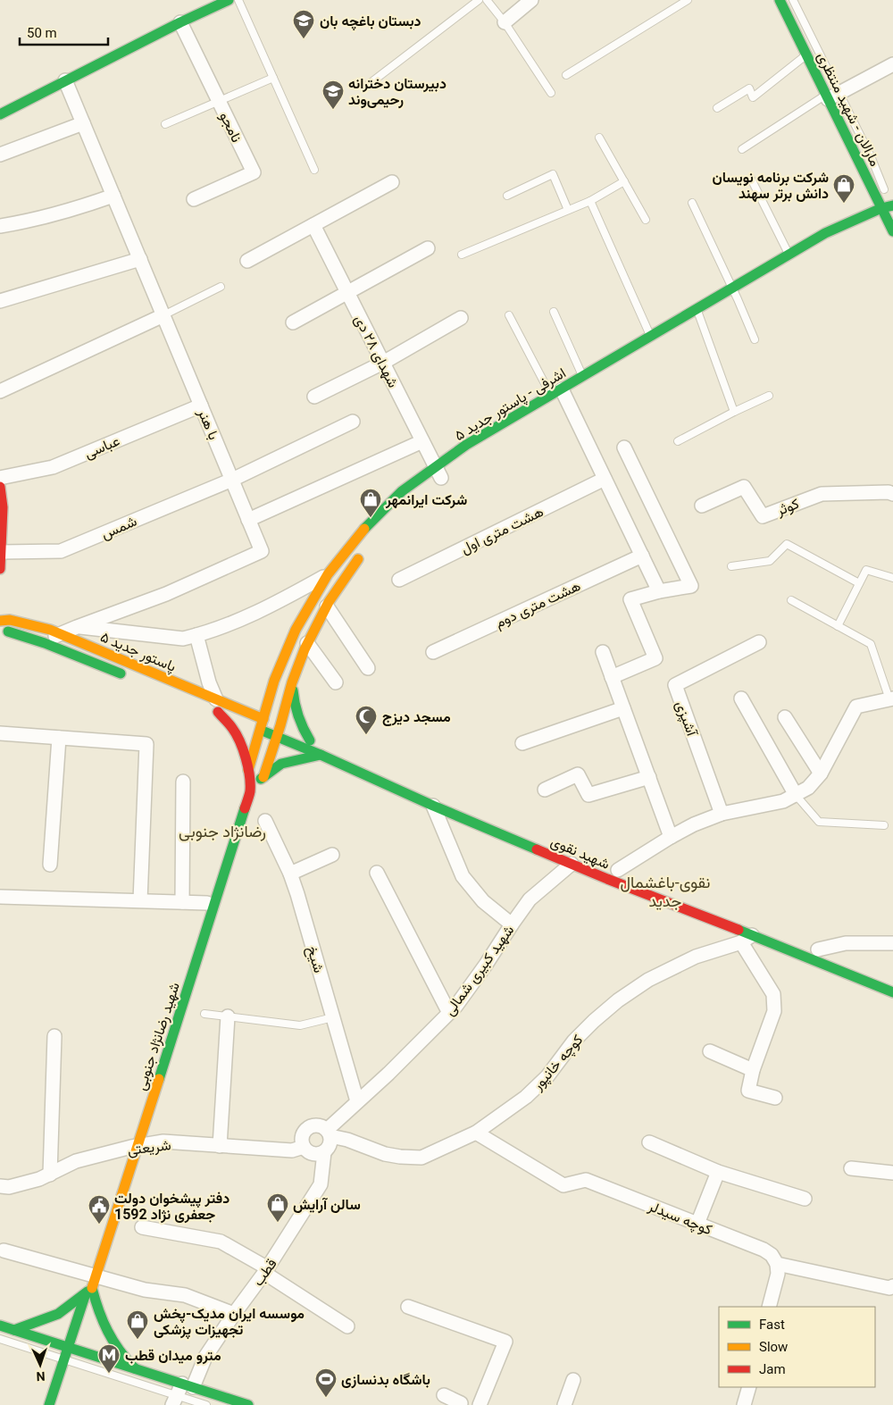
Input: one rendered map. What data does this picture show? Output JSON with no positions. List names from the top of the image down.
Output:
{
  "streets": {
    "main road": [
      "مارالان - شهید منتظری",
      "اشرفی - پاستور جدید ۵",
      "پاستور جدید ۵",
      "شهید نقوی",
      "شهید رضانژاد جنوبی"
    ],
    "street": [
      "نامجو",
      "شهدای ۲۸ دی",
      "با هنر",
      "عباسی",
      "کوثر",
      "شمس",
      "هشت متری اول",
      "هشت متری دوم",
      "آشپزی",
      "شیخ",
      "شهید کبیری شمالی",
      "کوچه خانپور",
      "شریعتی",
      "کوچه سیدلر",
      "قطب"
    ]
  },
  "crossings": [
    ["مارالان - شهید منتظری", "اشرفی - پاستور جدید ۵"],
    ["شهدای ۲۸ دی", "اشرفی - پاستور جدید ۵"],
    ["اشرفی - پاستور جدید ۵", "پاستور جدید ۵"],
    ["اشرفی - پاستور جدید ۵", "شهید نقوی"],
    ["با هنر", "عباسی"],
    ["با هنر", "شمس"],
    ["با هنر", "پاستور جدید ۵"],
    ["شهید نقوی", "شهید کبیری شمالی"],
    ["شهید نقوی", "کوچه خانپور"],
    ["شیخ", "شهید کبیری شمالی"],
    ["شهید کبیری شمالی", "کوچه خانپور"],
    ["شهید کبیری شمالی", "شریعتی"],
    ["شهید کبیری شمالی", "قطب"],
    ["کوچه خانپور", "شریعتی"],
    ["کوچه خانپور", "کوچه سیدلر"],
    ["کوچه خانپور", "قطب"],
    ["شریعتی", "قطب"]
  ],
  "districts": ["رضانژاد جنوبی", "نقوی-باغشمال جدید"],
  "places": {
    "school or university": ["دبستان باغچه بان", "دبیرستان دخترانه رحیمی‌وند"],
    "shop": [
      "شرکت برنامه نویسان دانش برتر سهند",
      "شرکت ایرانمهر",
      "سالن آرایش",
      "موسسه ایران مدیک-پخش تجهیزات پزشکی"
    ],
    "mosque": ["مسجد دیزج"],
    "public building": ["دفتر پیشخوان دولت 1592 جعفری نژاد"],
    "metro station": ["مترو میدان قطب"],
    "sports": ["باشگاه بدنسازی"]
  },
  "legend": ["Fast", "Slow", "Jam"],
  "scale_bar": "50 m",
  "north": "bottom"
}
